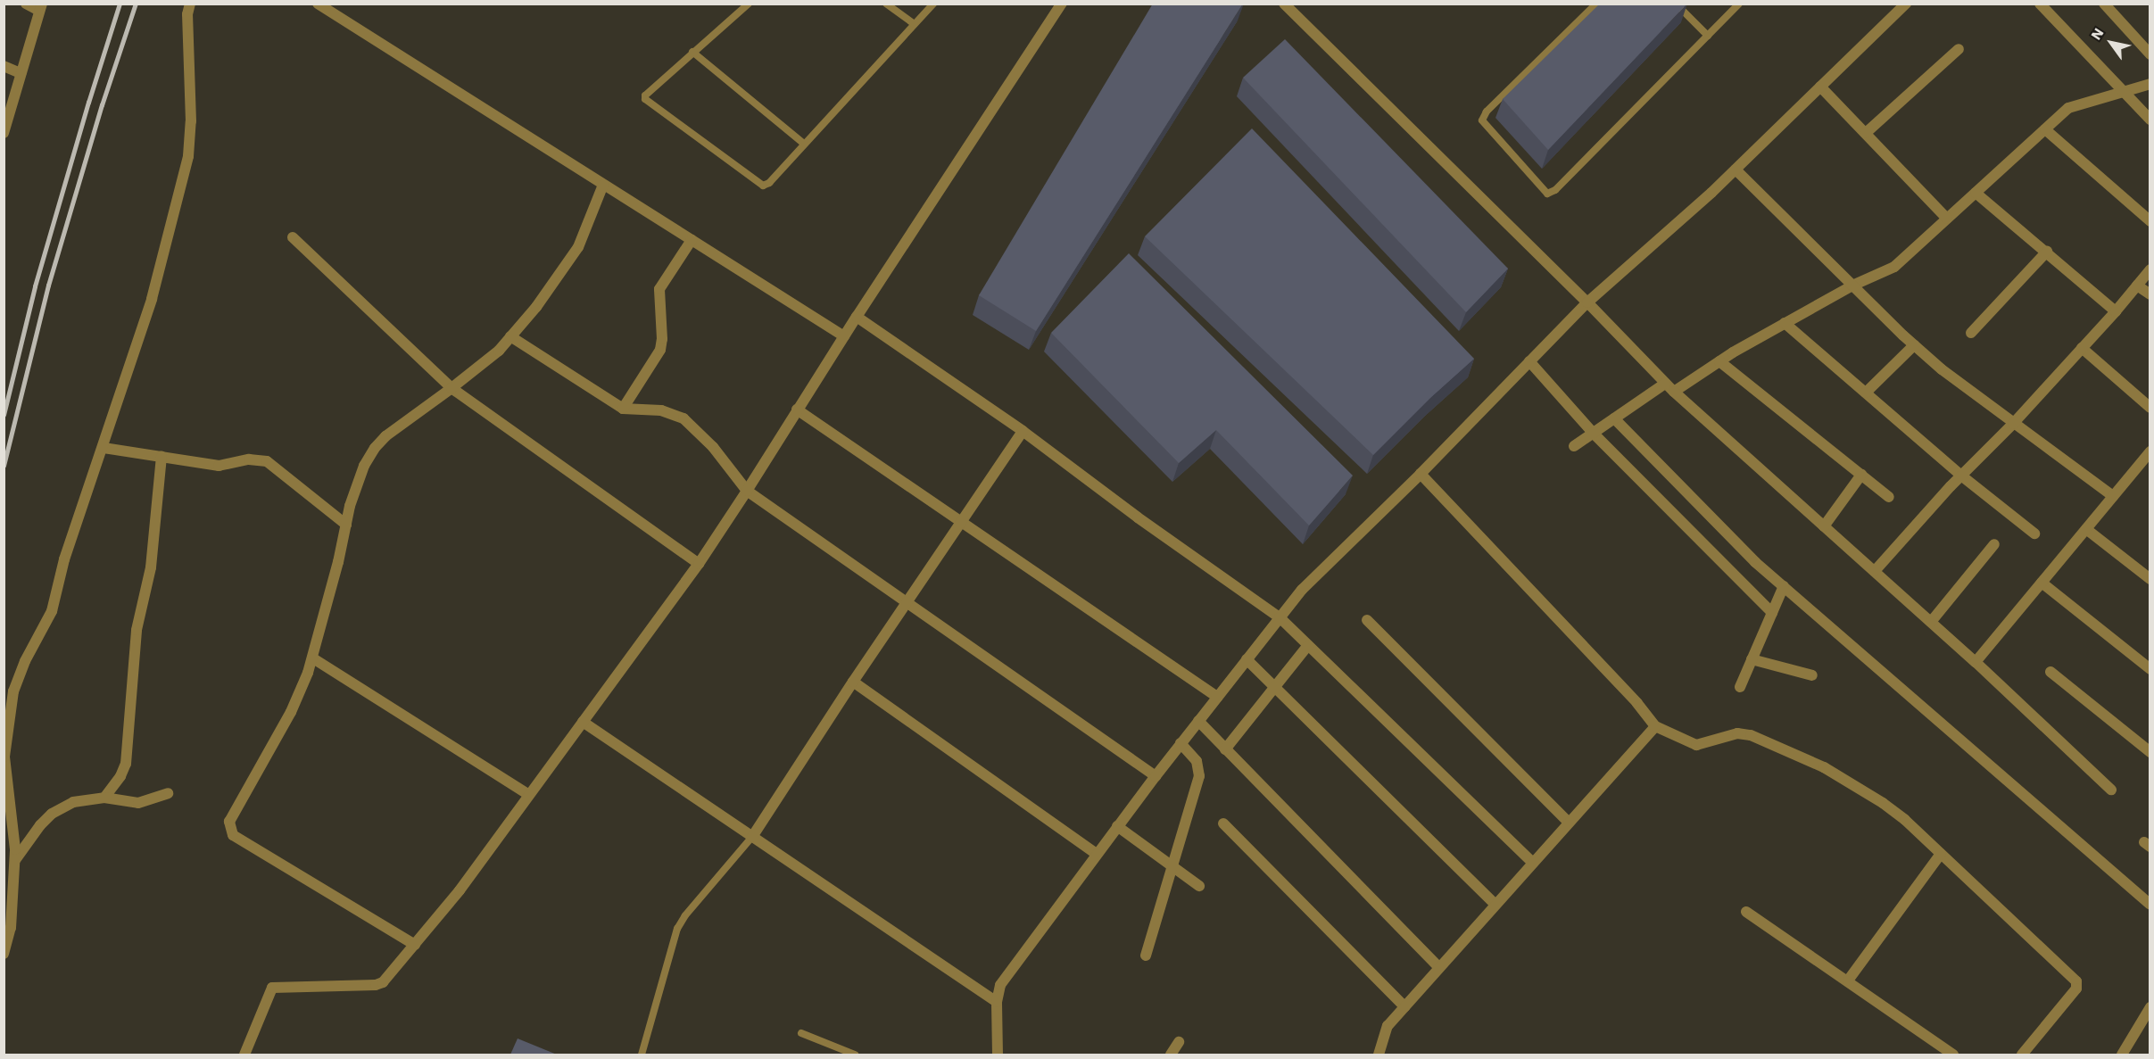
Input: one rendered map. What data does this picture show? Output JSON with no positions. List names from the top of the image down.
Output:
{
  "north": "top left"
}
